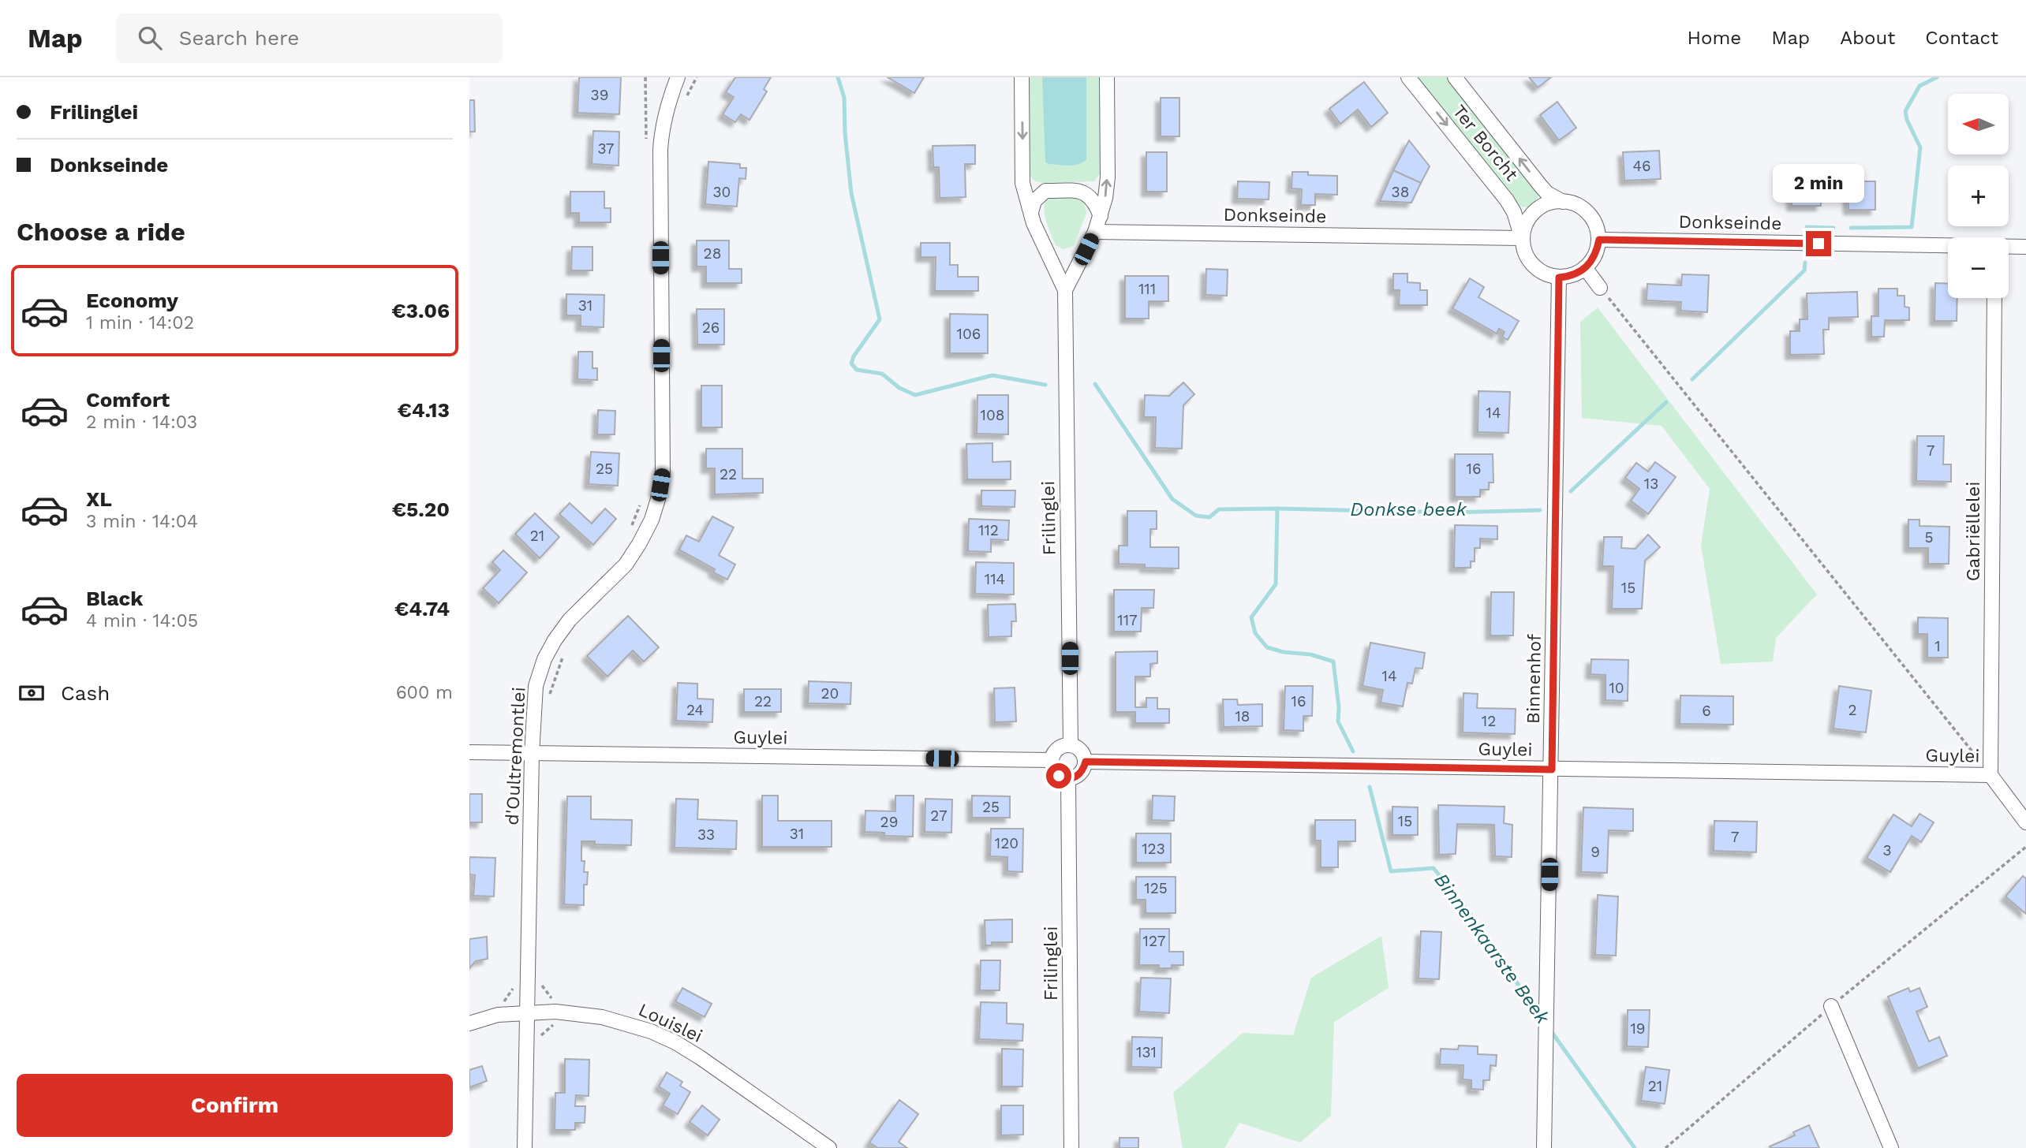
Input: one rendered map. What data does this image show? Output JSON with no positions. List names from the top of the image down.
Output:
{
  "streets": {
    "street": [
      "Ter Borcht",
      "Donkseinde",
      "Frilinglei",
      "Gabriëllelei",
      "Binnenhof",
      "Guylei",
      "d'Oultremontlei",
      "Louislei"
    ]
  },
  "crossings": [
    ["Ter Borcht", "Donkseinde"],
    ["Ter Borcht", "Binnenhof"],
    ["Donkseinde", "Frilinglei"],
    ["Donkseinde", "Binnenhof"],
    ["Frilinglei", "Guylei"],
    ["Gabriëllelei", "Guylei"],
    ["Binnenhof", "Guylei"],
    ["Guylei", "d'Oultremontlei"],
    ["d'Oultremontlei", "Louislei"]
  ],
  "water": ["Donkse beek", "Binnenkaarste Beek"],
  "house_numbers": [
    "39",
    "37",
    "46",
    "30",
    "38",
    "28",
    "111",
    "31",
    "26",
    "106",
    "14",
    "108",
    "7",
    "25",
    "16",
    "22",
    "13",
    "112",
    "21",
    "5",
    "114",
    "15",
    "117",
    "1",
    "14",
    "10",
    "20",
    "22",
    "16",
    "24",
    "2",
    "6",
    "18",
    "12",
    "25",
    "27",
    "15",
    "29",
    "31",
    "33",
    "7",
    "120",
    "123",
    "3",
    "9",
    "125",
    "127",
    "19",
    "131",
    "21"
  ],
  "north": "left",
  "page": {
    "header": "Map",
    "search": "Search here",
    "nav": [
      "Home",
      "Map",
      "About",
      "Contact"
    ],
    "banner": ["Frilinglei", "Donkseinde"],
    "map_buttons": ["+", "−"],
    "bubble": "2 min",
    "heading": "Choose a ride",
    "list": [
      {
        "name": "Economy",
        "note": "1 min · 14:02",
        "value": "€3.06"
      },
      {
        "name": "Comfort",
        "note": "2 min · 14:03",
        "value": "€4.13"
      },
      {
        "name": "XL",
        "note": "3 min · 14:04",
        "value": "€5.20"
      },
      {
        "name": "Black",
        "note": "4 min · 14:05",
        "value": "€4.74"
      }
    ],
    "pay": ["Cash", "600 m"],
    "buttons": "Confirm"
  }
}
